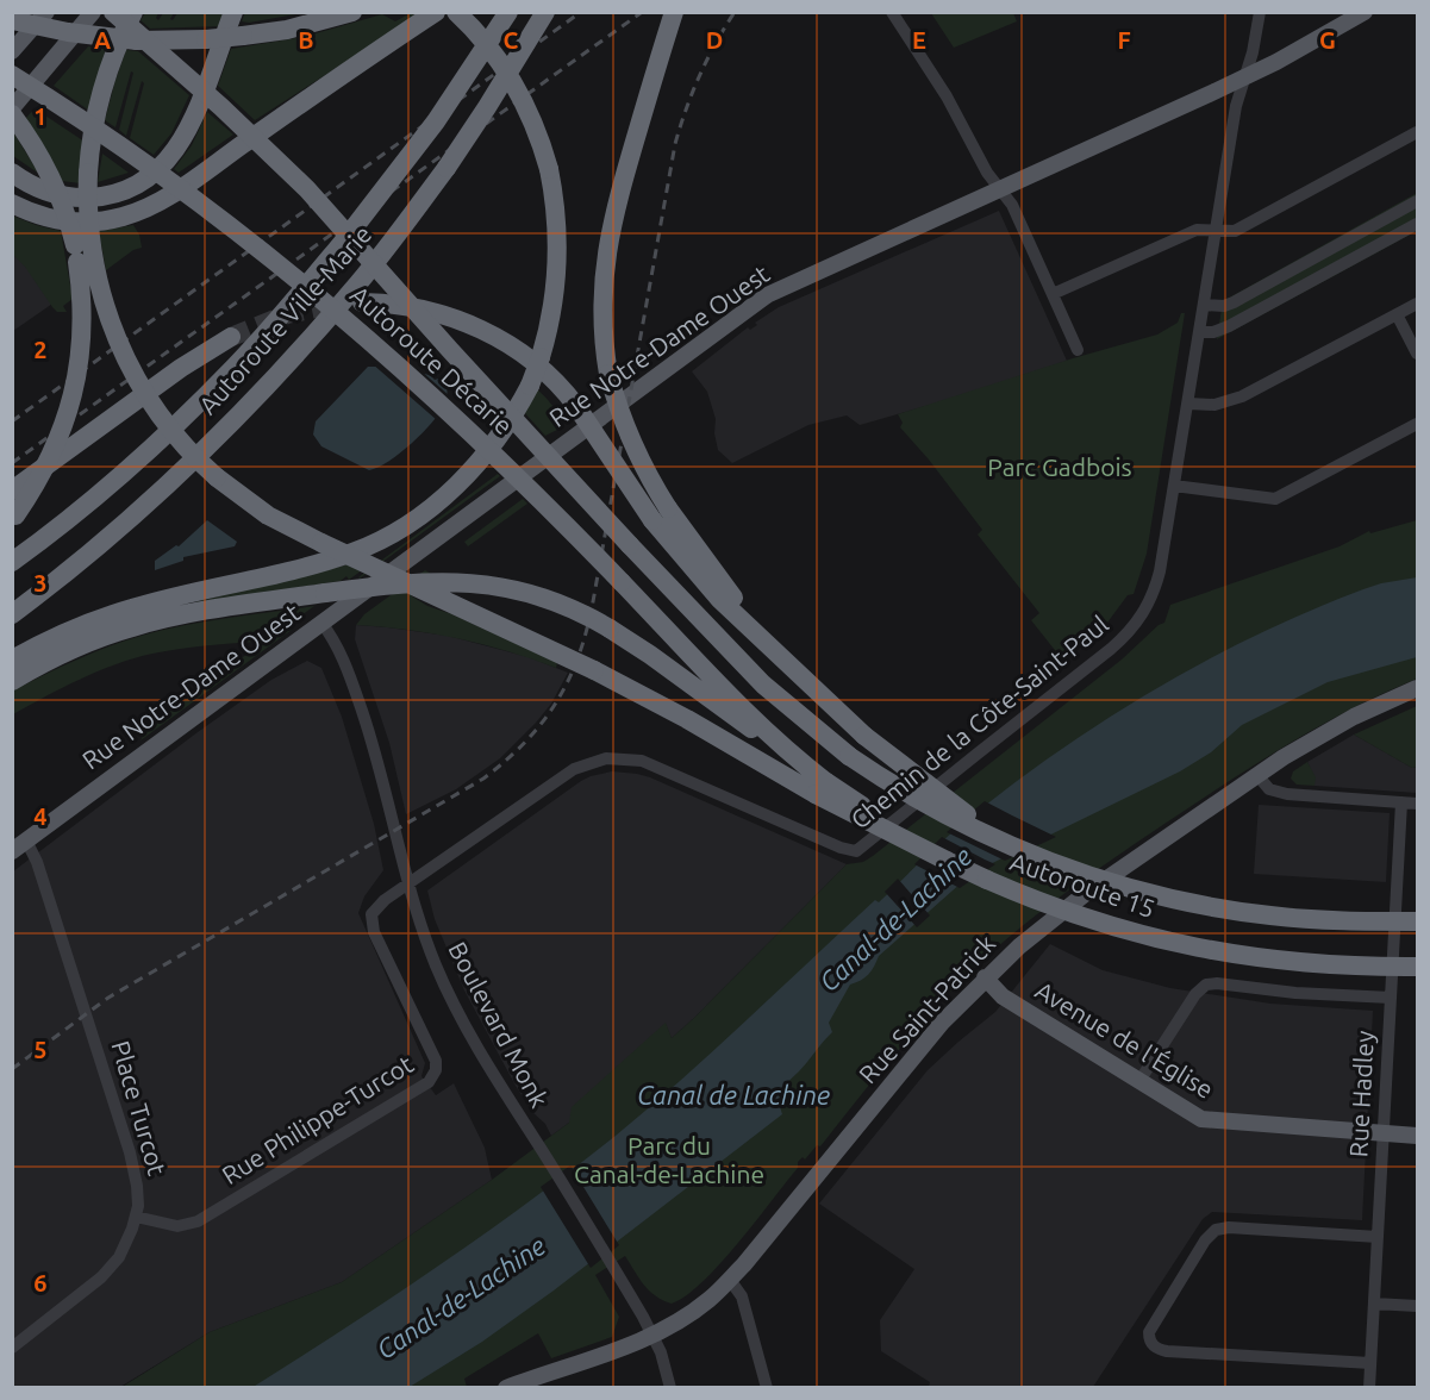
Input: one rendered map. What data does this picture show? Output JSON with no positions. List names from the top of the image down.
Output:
{
  "streets": {
    "highway": ["Autoroute Ville-Marie", "Autoroute Décarie", "Autoroute 15"],
    "main road": ["Rue Notre-Dame Ouest", "Rue Saint-Patrick", "Avenue de l'Église"],
    "street": [
      "Chemin de la Côte-Saint-Paul",
      "Boulevard Monk",
      "Rue Hadley",
      "Place Turcot",
      "Rue Philippe-Turcot"
    ]
  },
  "crossings": [
    ["Rue Notre-Dame Ouest", "Chemin de la Côte-Saint-Paul"],
    ["Rue Notre-Dame Ouest", "Boulevard Monk"],
    ["Rue Notre-Dame Ouest", "Place Turcot"],
    ["Autoroute Décarie", "Autoroute 15"],
    ["Chemin de la Côte-Saint-Paul", "Boulevard Monk"],
    ["Chemin de la Côte-Saint-Paul", "Rue Philippe-Turcot"],
    ["Rue Saint-Patrick", "Boulevard Monk"],
    ["Rue Saint-Patrick", "Avenue de l'Église"],
    ["Boulevard Monk", "Rue Philippe-Turcot"],
    ["Avenue de l'Église", "Rue Hadley"],
    ["Place Turcot", "Rue Philippe-Turcot"]
  ],
  "water": ["Canal-de-Lachine", "Canal de Lachine"],
  "parks": ["Parc Gadbois", "Parc du Canal-de-Lachine"],
  "grid": {
    "columns": [
      "A",
      "B",
      "C",
      "D",
      "E",
      "F",
      "G"
    ],
    "rows": [
      "1",
      "2",
      "3",
      "4",
      "5",
      "6"
    ]
  }
}
